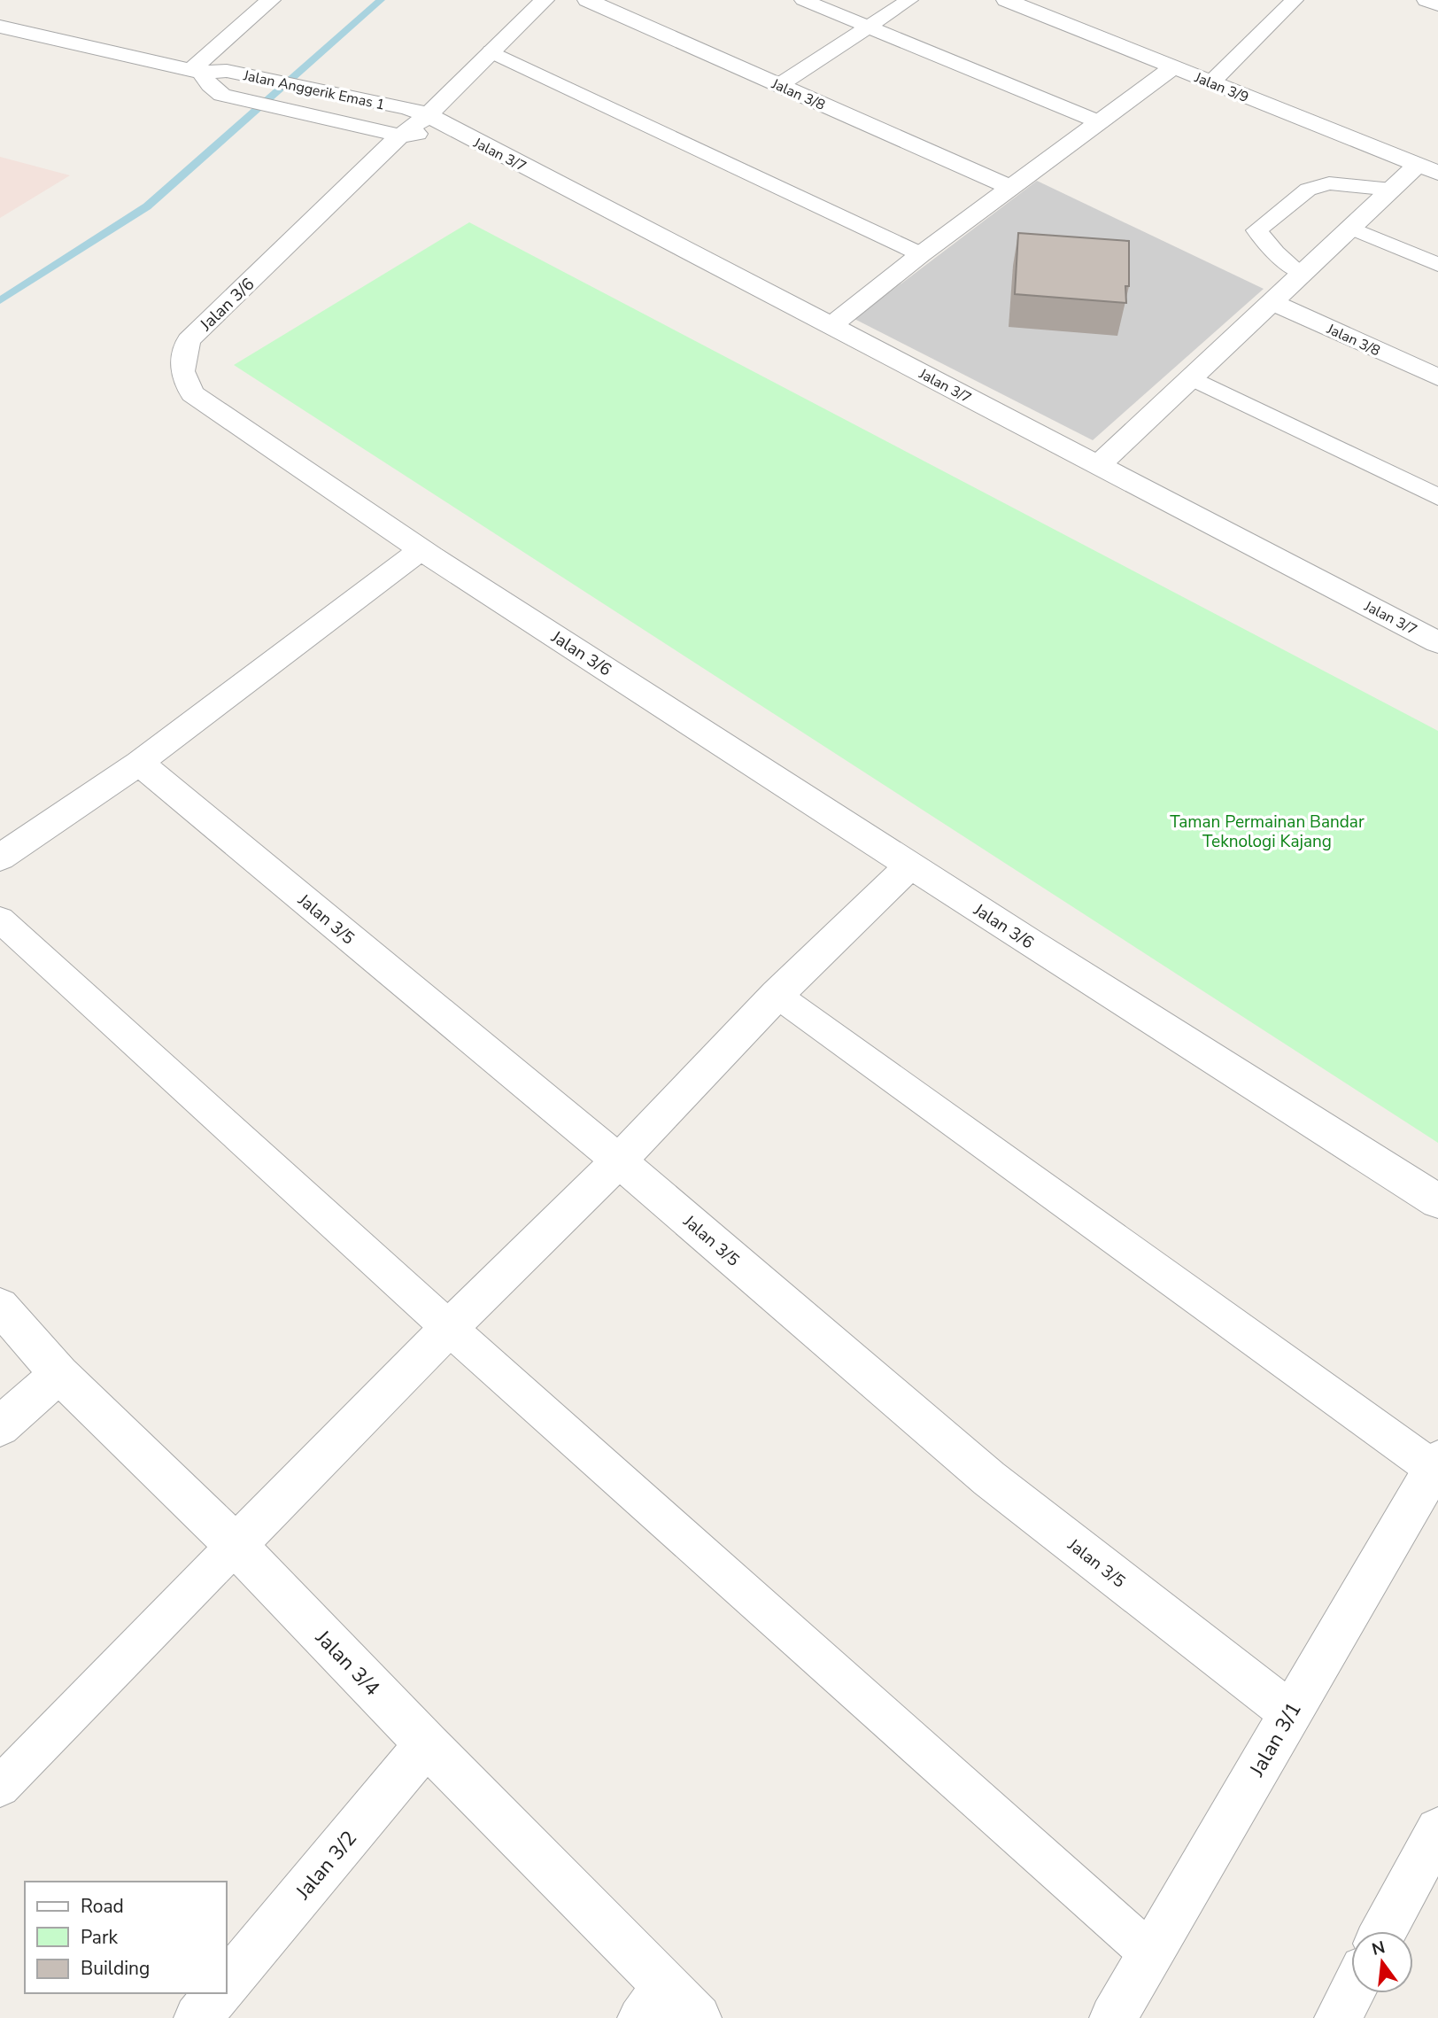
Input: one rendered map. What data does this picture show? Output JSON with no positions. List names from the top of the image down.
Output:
{
  "streets": {
    "street": [
      "Jalan 3/9",
      "Jalan Anggerik Emas 1",
      "Jalan 3/8",
      "Jalan 3/7",
      "Jalan 3/6",
      "Jalan 3/5",
      "Jalan 3/4",
      "Jalan 3/1",
      "Jalan 3/2"
    ]
  },
  "crossings": [
    ["Jalan Anggerik Emas 1", "Jalan 3/7"],
    ["Jalan Anggerik Emas 1", "Jalan 3/6"],
    ["Jalan 3/5", "Jalan 3/1"],
    ["Jalan 3/4", "Jalan 3/2"]
  ],
  "parks": ["Taman Permainan Bandar Teknologi Kajang"],
  "legend": ["Road", "Park", "Building"],
  "north": "top"
}
